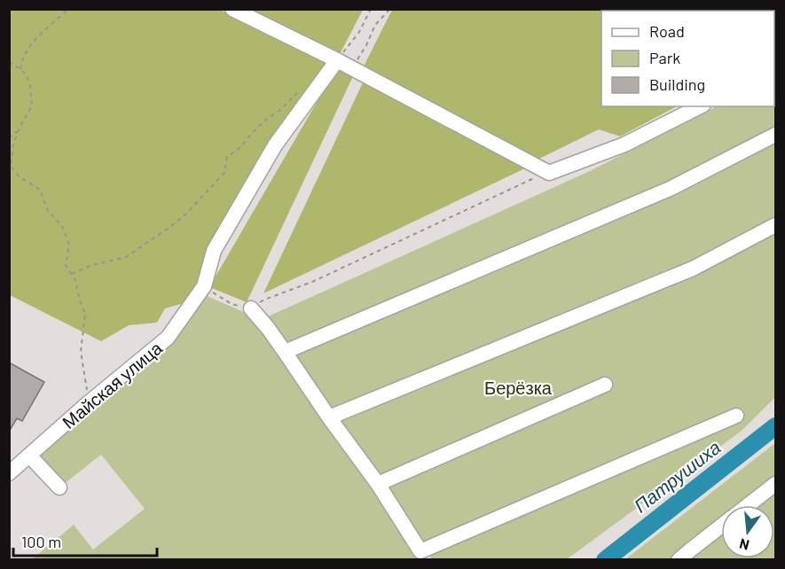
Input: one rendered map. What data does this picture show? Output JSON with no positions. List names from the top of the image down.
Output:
{
  "streets": {
    "street": ["Майская улица"]
  },
  "water": ["Патрушиха"],
  "parks": ["Берёзка"],
  "legend": ["Road", "Park", "Building"],
  "scale_bar": "100 m",
  "north": "bottom"
}
